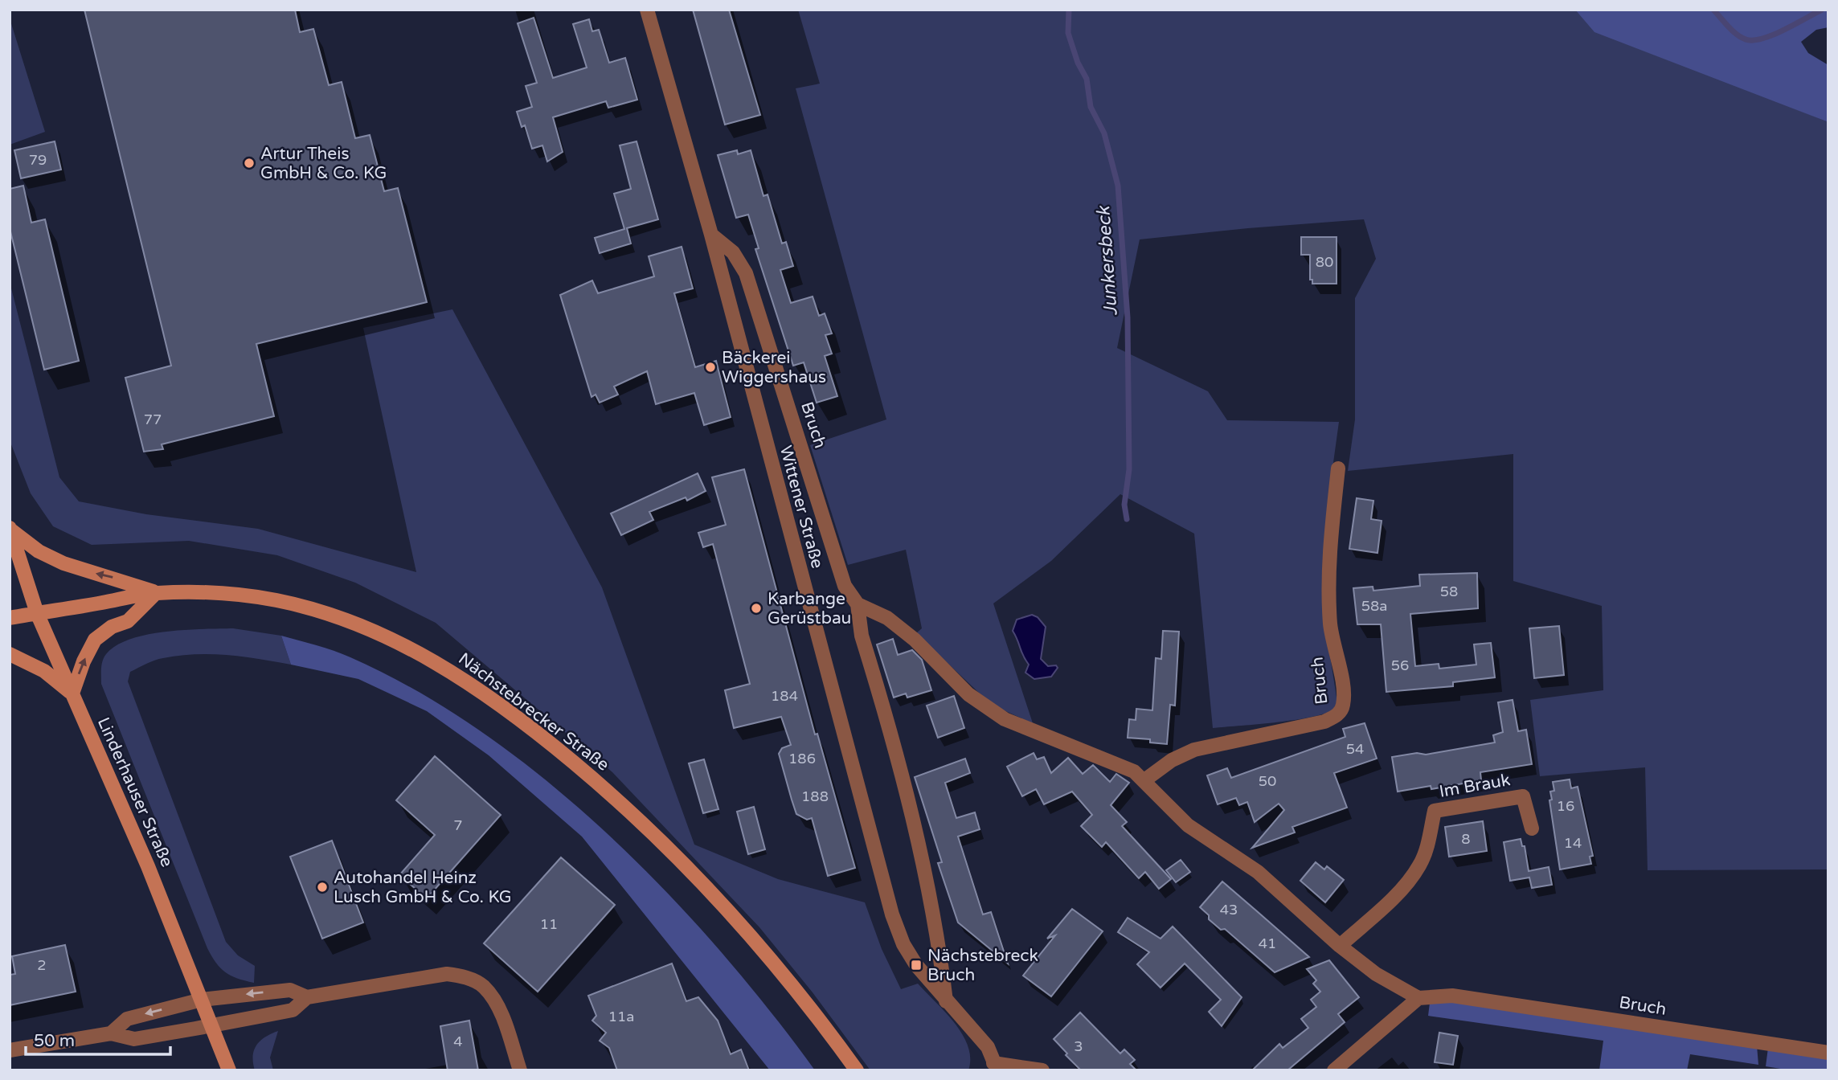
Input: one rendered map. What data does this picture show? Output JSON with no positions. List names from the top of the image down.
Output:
{
  "streets": {
    "main road": ["Nächstebrecker Straße", "Linderhauser Straße"],
    "street": ["Bruch", "Wittener Straße", "Im Brauk"]
  },
  "crossings": [
    ["Bruch", "Wittener Straße"],
    ["Nächstebrecker Straße", "Linderhauser Straße"]
  ],
  "water": ["Junkersbeck"],
  "places": {
    "other": [
      "Artur Theis GmbH & Co. KG",
      "Bäckerei Wiggershaus",
      "Karbange Gerüstbau",
      "Autohandel Heinz Lusch GmbH & Co. KG"
    ],
    "transit": ["Nächstebreck Bruch"]
  },
  "house_numbers": [
    "79",
    "80",
    "77",
    "58",
    "58a",
    "56",
    "184",
    "54",
    "186",
    "50",
    "188",
    "16",
    "7",
    "8",
    "14",
    "43",
    "11",
    "41",
    "2",
    "11a",
    "4",
    "3"
  ],
  "scale_bar": "50 m"
}
